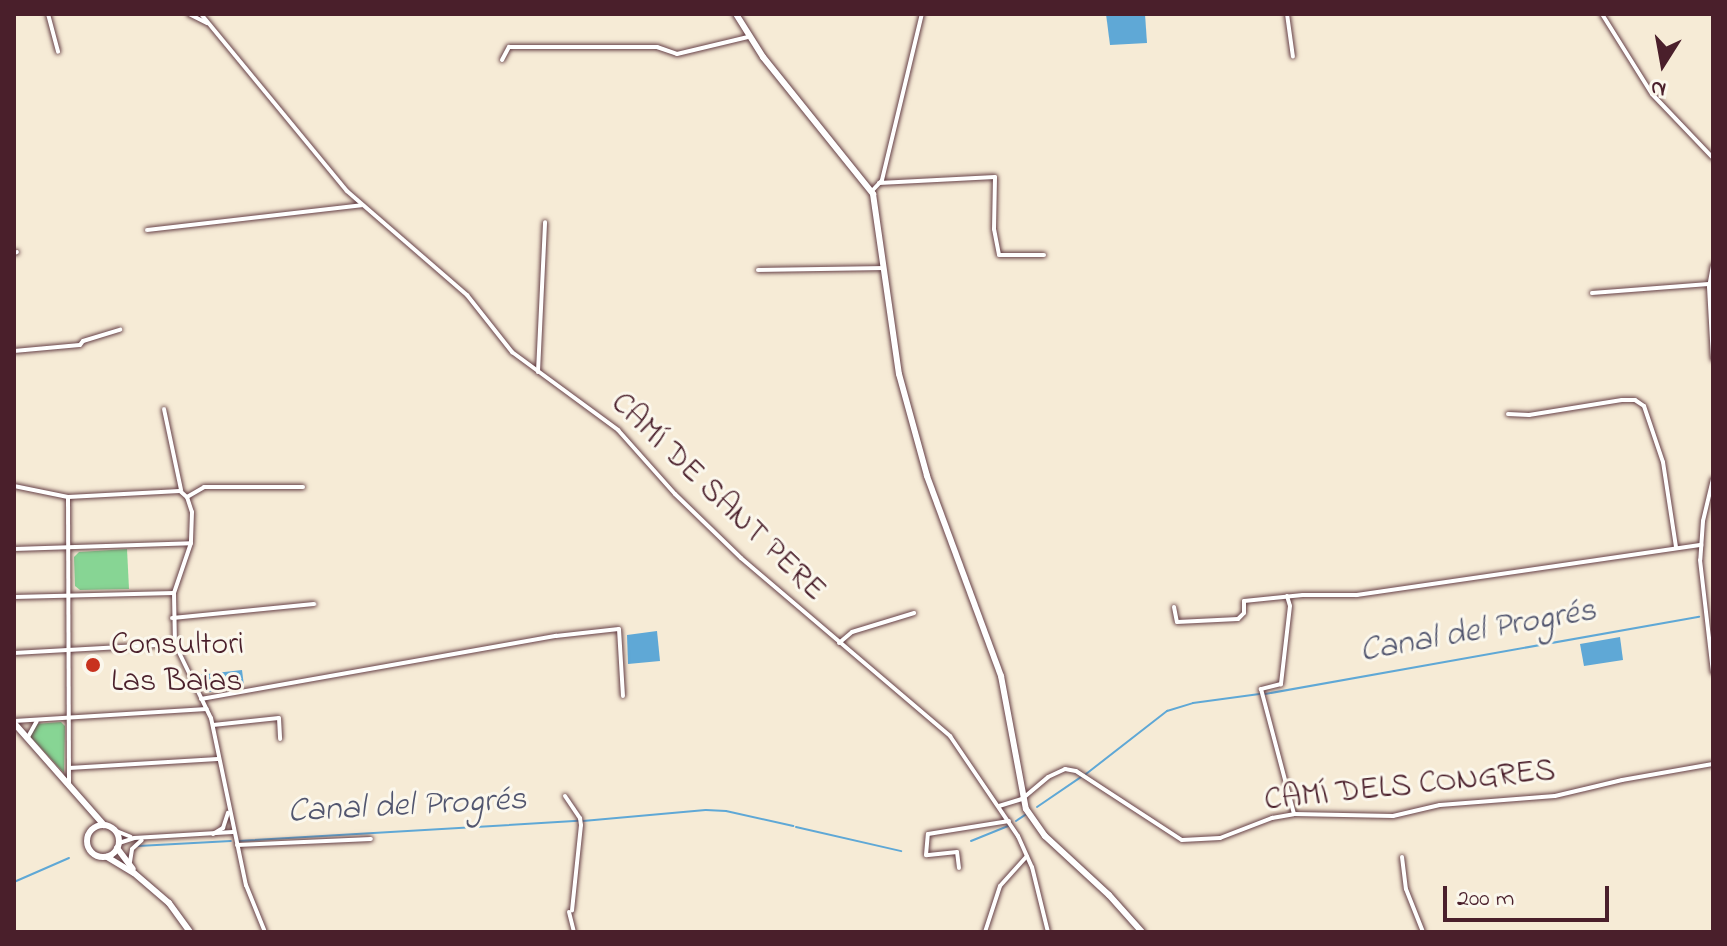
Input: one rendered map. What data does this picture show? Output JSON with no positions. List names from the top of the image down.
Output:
{
  "streets": {
    "street": ["CAMÍ DE SANT PERE", "CAMÍ DELS CONGRES"]
  },
  "crossings": [
    ["CAMÍ DE SANT PERE", "CAMÍ DELS CONGRES"]
  ],
  "water": ["Canal del Progrés"],
  "places": ["Consultori Las Baias"],
  "scale_bar": "200 m",
  "north": "bottom"
}
